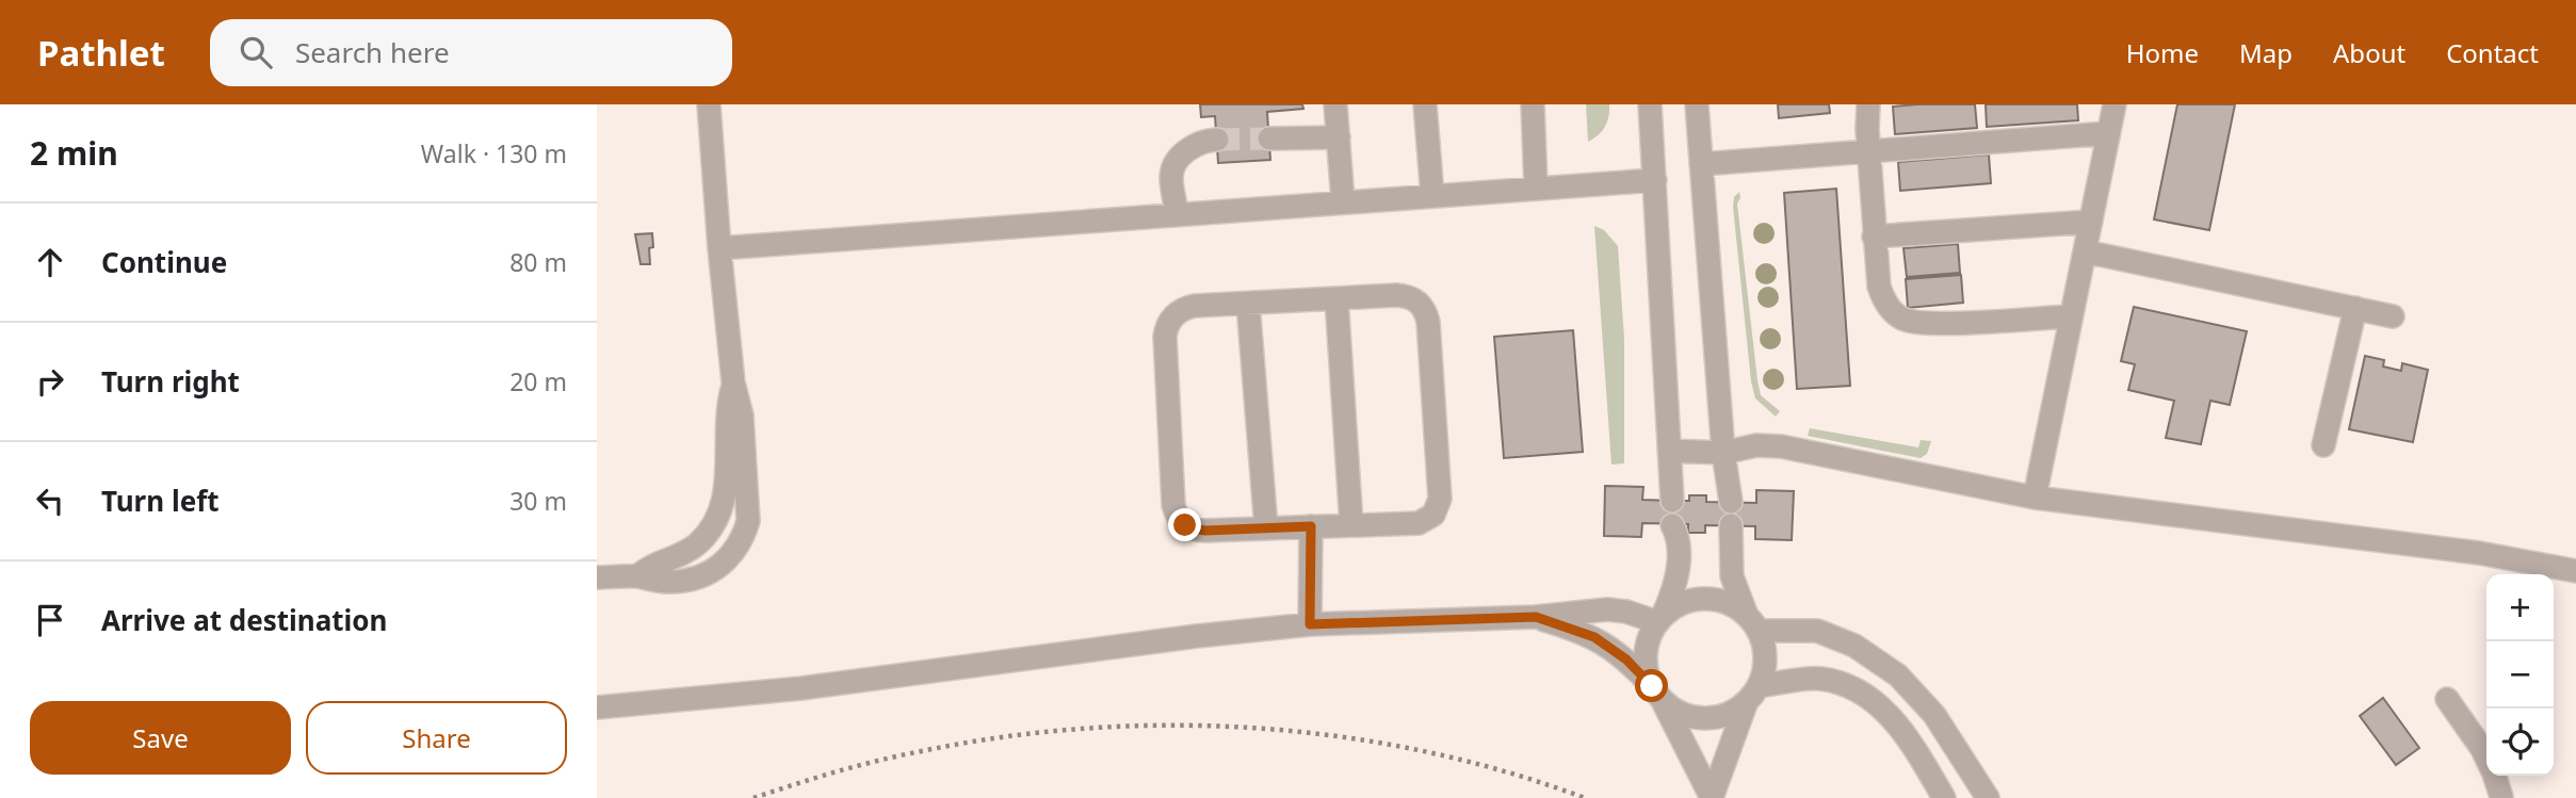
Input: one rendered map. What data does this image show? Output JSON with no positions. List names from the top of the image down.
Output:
{
  "page": {
    "header": "Pathlet",
    "search": "Search here",
    "nav": [
      "Home",
      "Map",
      "About",
      "Contact"
    ],
    "heading": ["2 min", "Walk · 130 m"],
    "list": [
      ["Continue", "80 m"],
      ["Turn right", "20 m"],
      ["Turn left", "30 m"],
      "Arrive at destination"
    ],
    "map_buttons": ["+", "−"],
    "buttons": ["Save", "Share"]
  }
}
